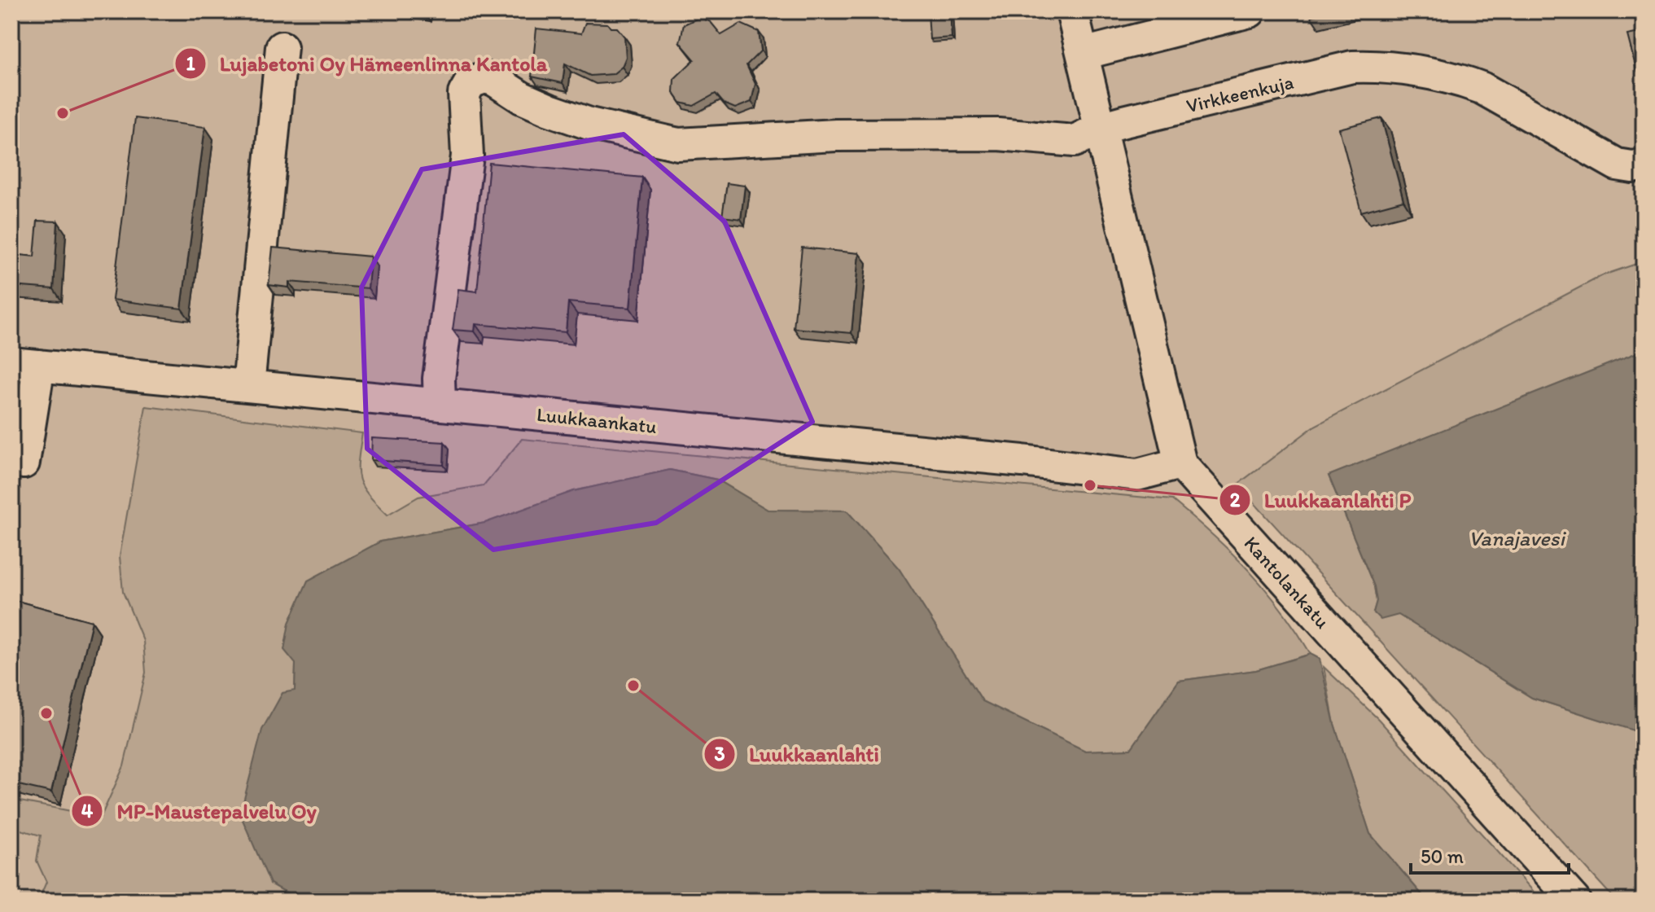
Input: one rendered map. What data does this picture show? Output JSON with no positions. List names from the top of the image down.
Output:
{
  "streets": {
    "street": ["Virkkeenkuja", "Luukkaankatu", "Kantolankatu"]
  },
  "crossings": [
    ["Virkkeenkuja", "Luukkaankatu"],
    ["Virkkeenkuja", "Kantolankatu"],
    ["Luukkaankatu", "Kantolankatu"]
  ],
  "water": ["Vanajavesi"],
  "places": [
    "Lujabetoni Oy Hämeenlinna Kantola",
    "Luukkaanlahti P",
    "Luukkaanlahti",
    "MP-Maustepalvelu Oy"
  ],
  "scale_bar": "50 m"
}
